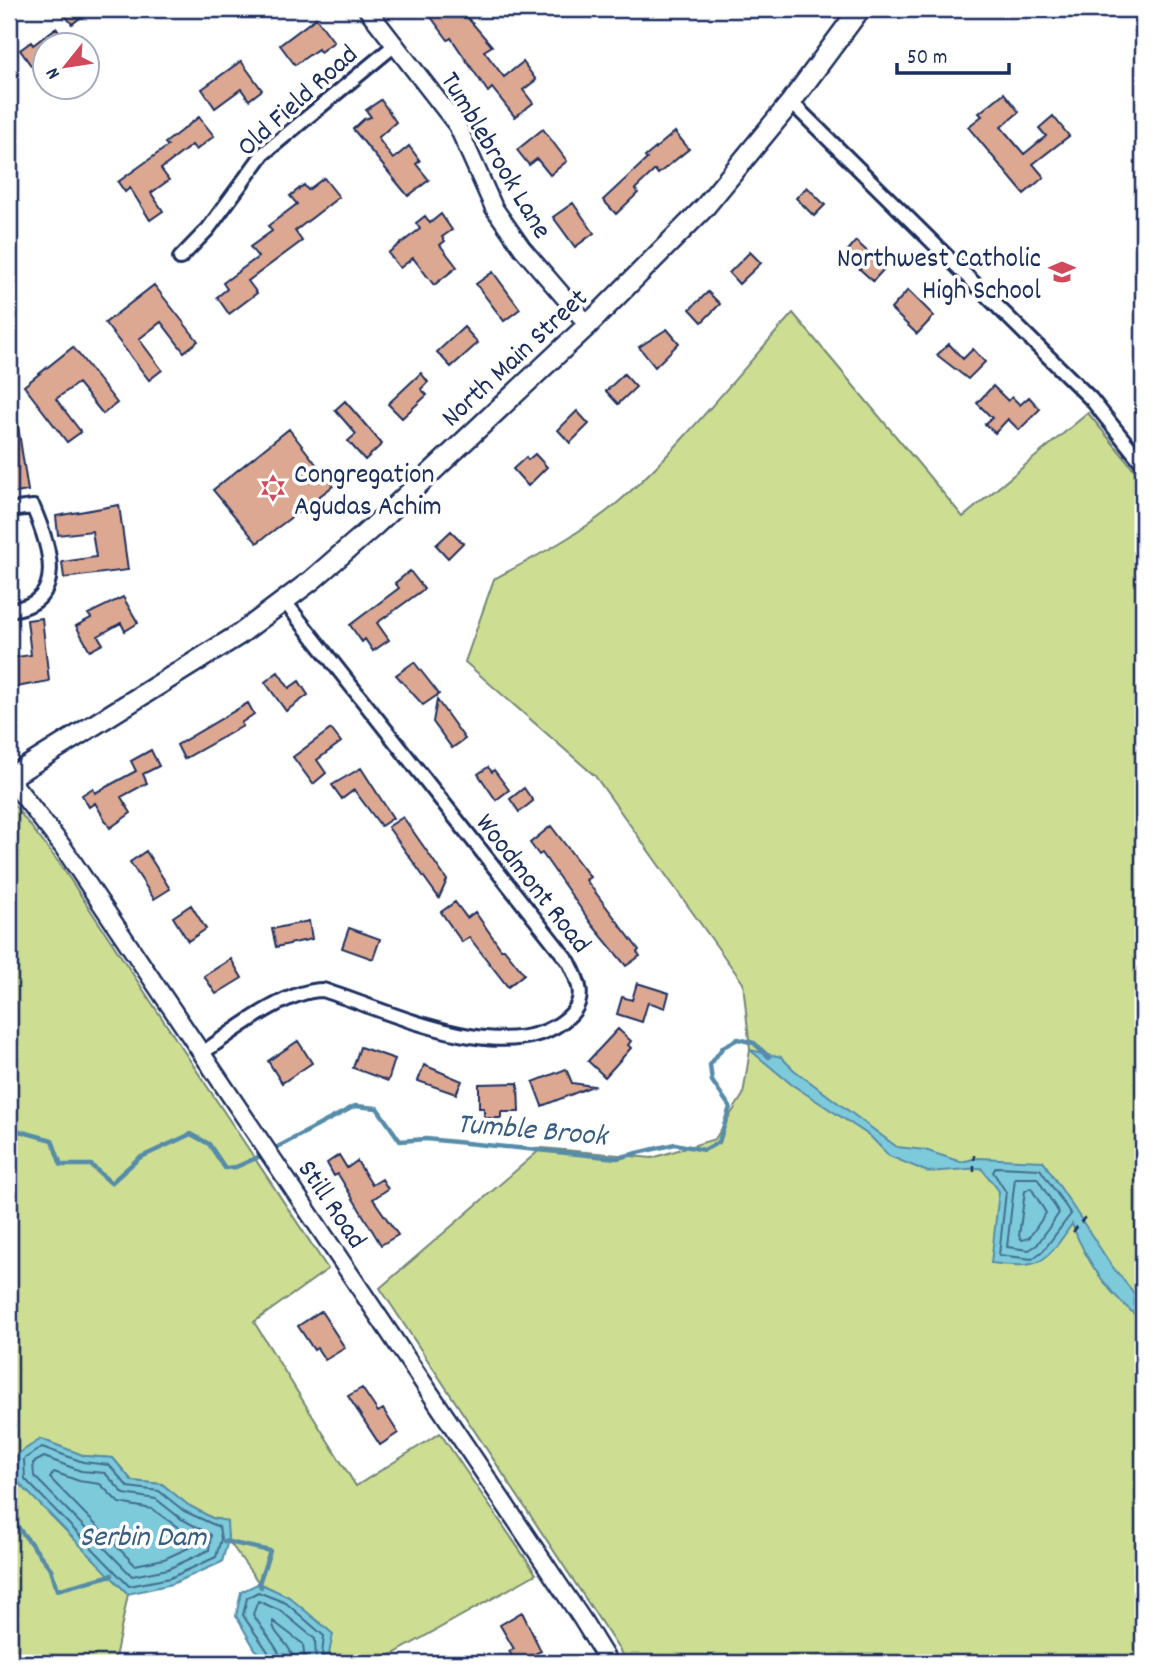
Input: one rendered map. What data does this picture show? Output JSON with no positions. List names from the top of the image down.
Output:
{
  "streets": {
    "main road": ["North Main Street"],
    "street": [
      "Old Field Road",
      "Tumblebrook Lane",
      "Woodmont Road",
      "Still Road"
    ]
  },
  "crossings": [
    ["Old Field Road", "Tumblebrook Lane"],
    ["Tumblebrook Lane", "North Main Street"],
    ["North Main Street", "Woodmont Road"],
    ["North Main Street", "Still Road"],
    ["Woodmont Road", "Still Road"]
  ],
  "water": ["Tumble Brook", "Serbin Dam"],
  "places": {
    "school or university": ["Northwest Catholic High School"],
    "synagogue": ["Congregation Agudas Achim"]
  },
  "scale_bar": "50 m",
  "north": "bottom left"
}
